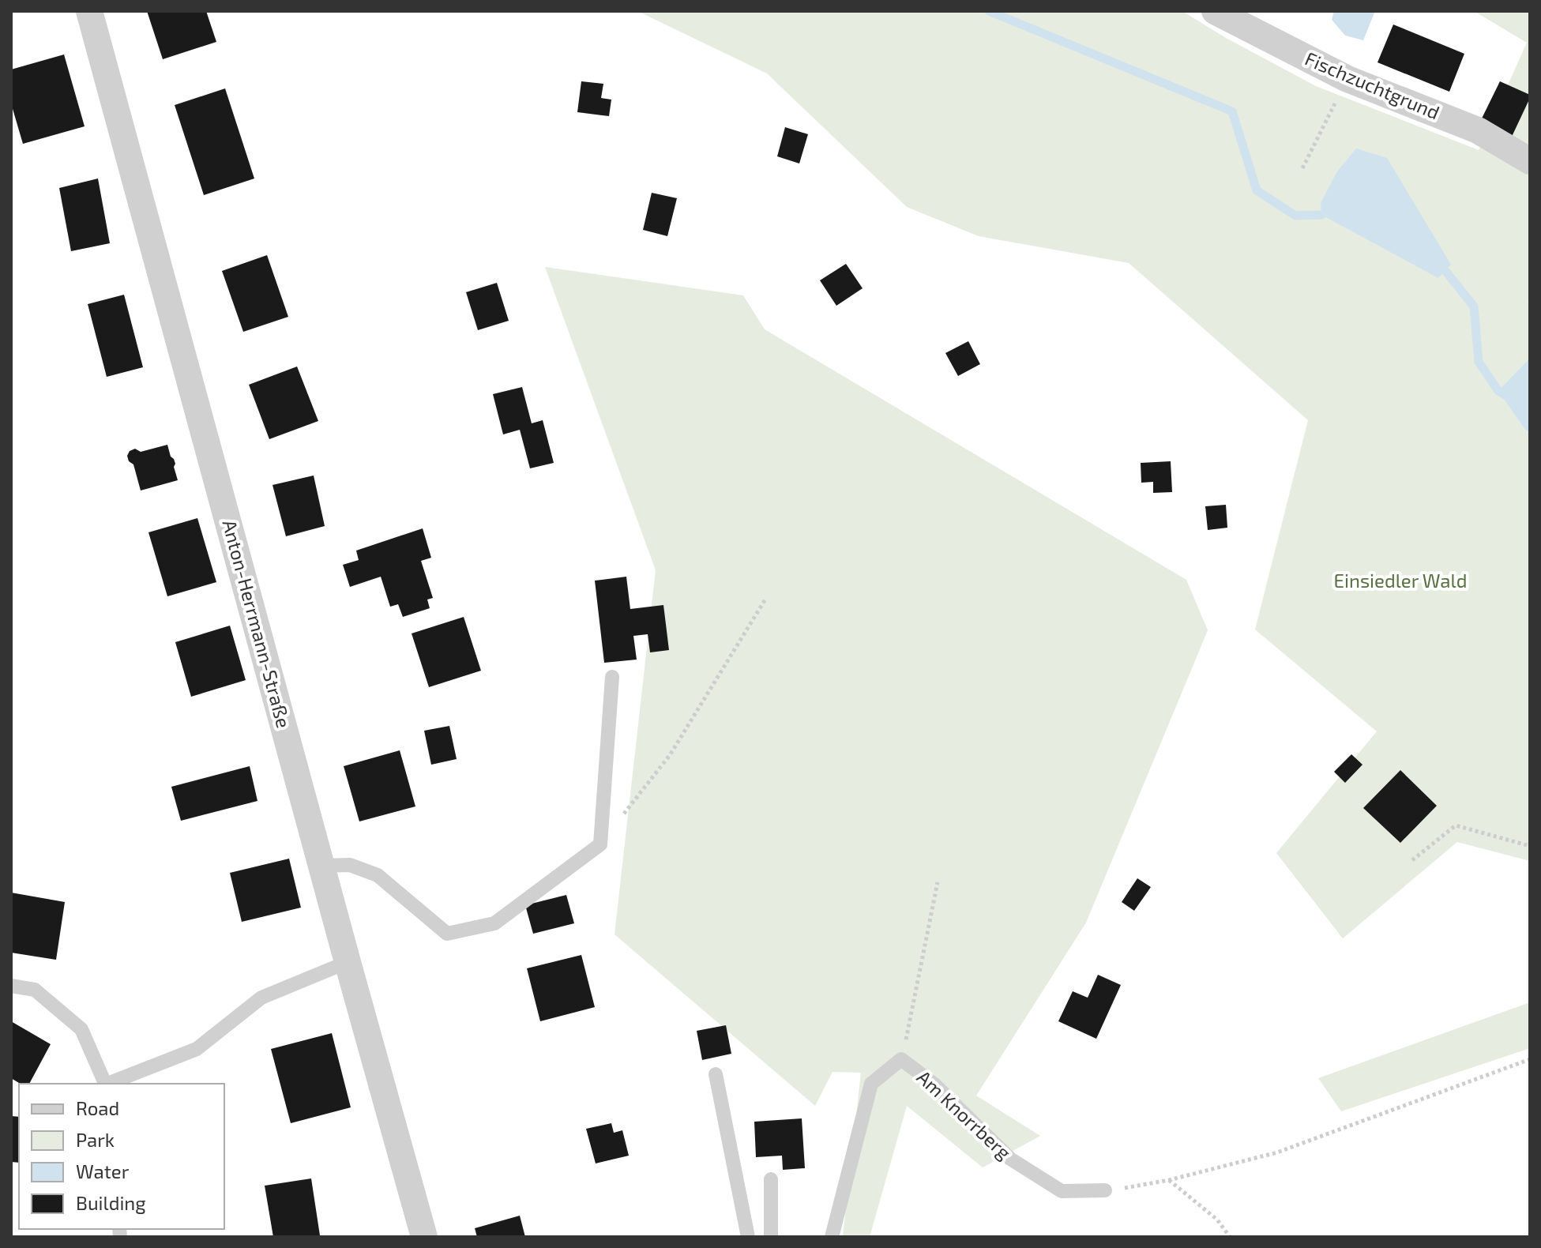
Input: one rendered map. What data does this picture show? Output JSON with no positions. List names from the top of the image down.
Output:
{
  "streets": {
    "street": ["Fischzuchtgrund", "Anton-Herrmann-Straße"],
    "lane": ["Am Knorrberg"]
  },
  "parks": ["Einsiedler Wald"],
  "legend": [
    "Road",
    "Park",
    "Water",
    "Building"
  ]
}
